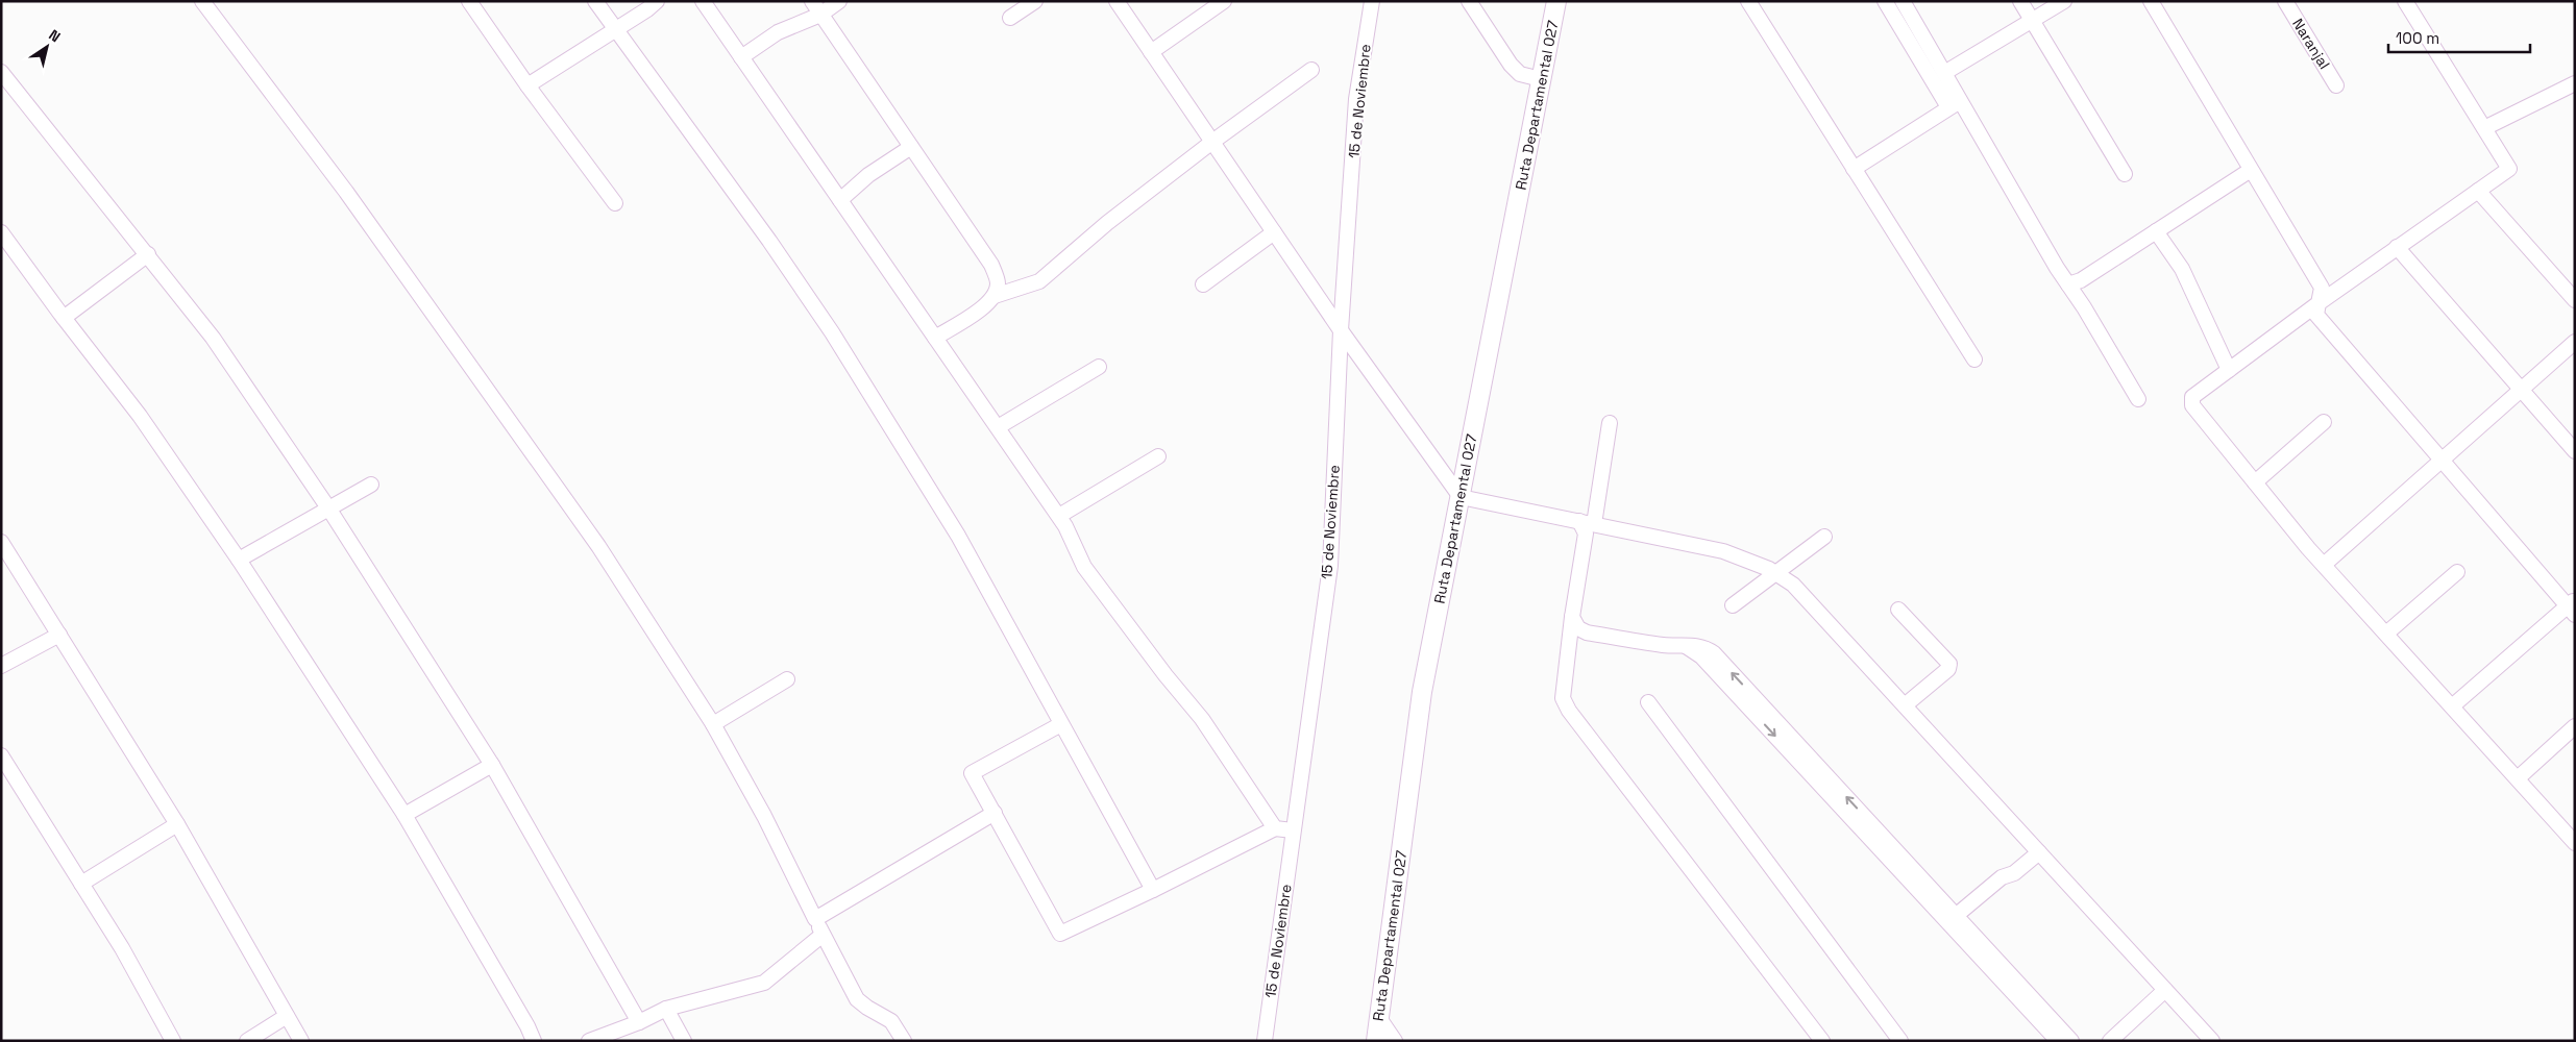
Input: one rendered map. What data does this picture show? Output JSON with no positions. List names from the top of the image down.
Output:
{
  "streets": {
    "main road": ["Ruta Departamental 027"],
    "street": ["Naranjal", "15 de Noviembre"]
  },
  "scale_bar": "100 m",
  "north": "top right"
}
